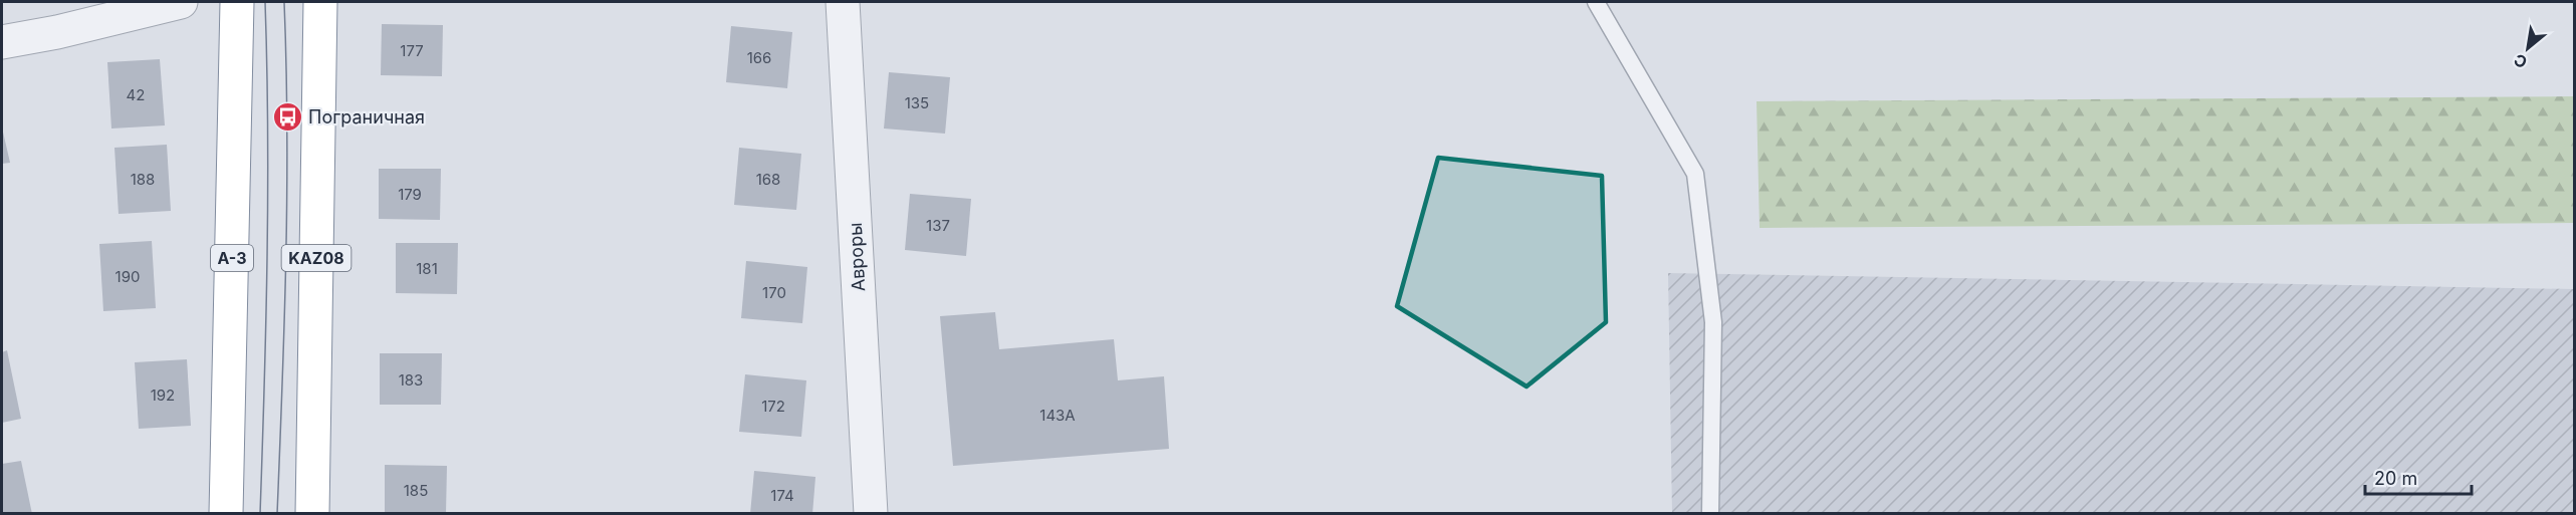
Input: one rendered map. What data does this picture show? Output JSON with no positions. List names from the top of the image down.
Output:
{
  "streets": {
    "highway": ["А-3", "KAZ08"],
    "street": ["Авроры"]
  },
  "places": {
    "bus stop": ["Пограничная"]
  },
  "house_numbers": [
    "177",
    "166",
    "42",
    "135",
    "188",
    "168",
    "179",
    "137",
    "181",
    "190",
    "170",
    "183",
    "192",
    "172",
    "143А",
    "185",
    "174"
  ],
  "scale_bar": "20 m",
  "north": "bottom left"
}
